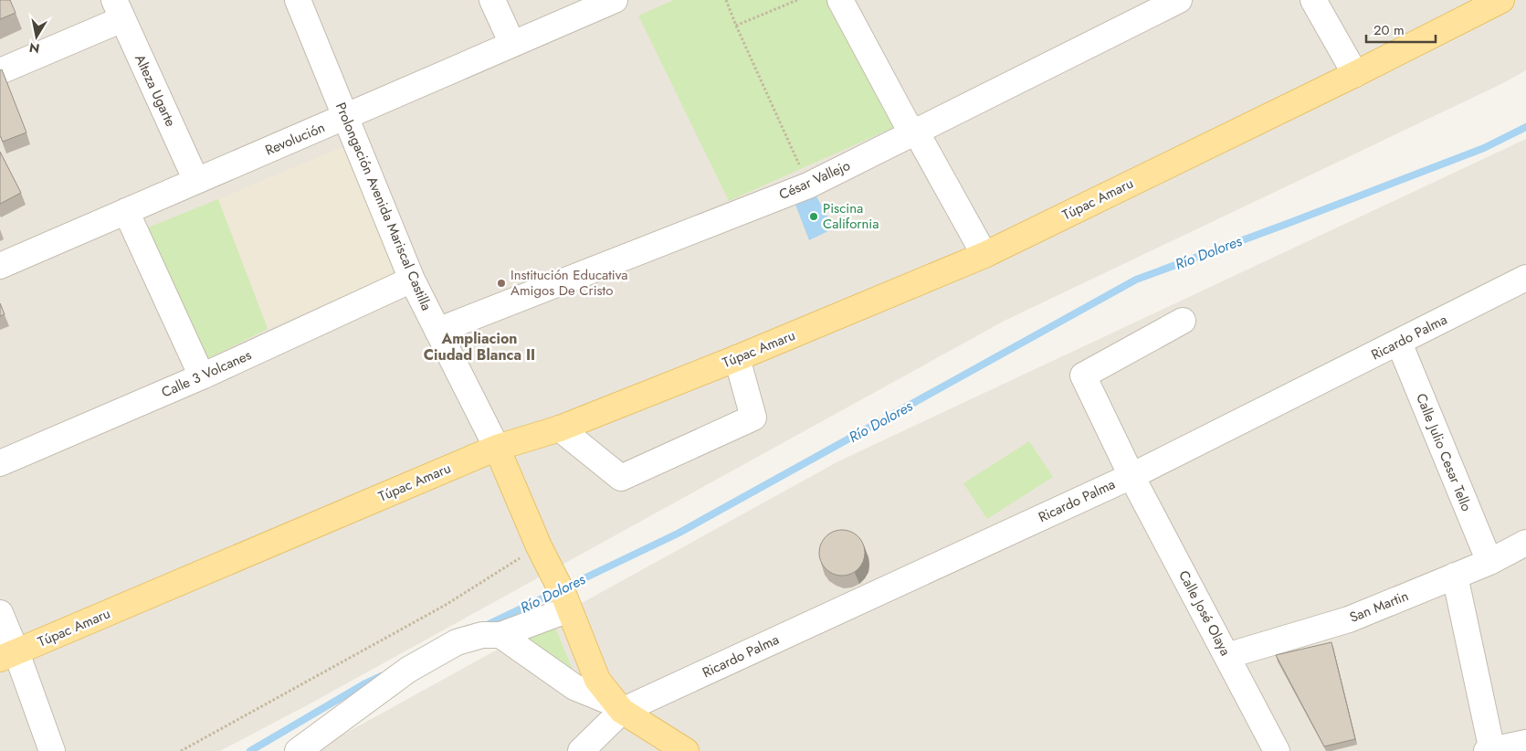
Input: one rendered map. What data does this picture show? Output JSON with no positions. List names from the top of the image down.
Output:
{
  "streets": {
    "main road": ["Túpac Amaru", "Prolongación Avenida Mariscal Castilla"],
    "street": [
      "Alteza Ugarte",
      "Revolución",
      "César Vallejo",
      "Ricardo Palma",
      "Calle 3 Volcanes",
      "Calle Julio Cesar Tello",
      "San Martin",
      "Calle José Olaya"
    ]
  },
  "crossings": [
    ["Alteza Ugarte", "Revolución"],
    ["Revolución", "Prolongación Avenida Mariscal Castilla"],
    ["César Vallejo", "Prolongación Avenida Mariscal Castilla"],
    ["Túpac Amaru", "Prolongación Avenida Mariscal Castilla"],
    ["Prolongación Avenida Mariscal Castilla", "Ricardo Palma"],
    ["Prolongación Avenida Mariscal Castilla", "Calle 3 Volcanes"],
    ["Ricardo Palma", "Calle Julio Cesar Tello"],
    ["Ricardo Palma", "Calle José Olaya"],
    ["Calle Julio Cesar Tello", "San Martin"],
    ["San Martin", "Calle José Olaya"]
  ],
  "districts": ["Ampliacion Ciudad Blanca II"],
  "water": ["Río Dolores"],
  "places": ["Piscina California", "Institución Educativa Amigos De Cristo"],
  "scale_bar": "20 m",
  "north": "bottom"
}
